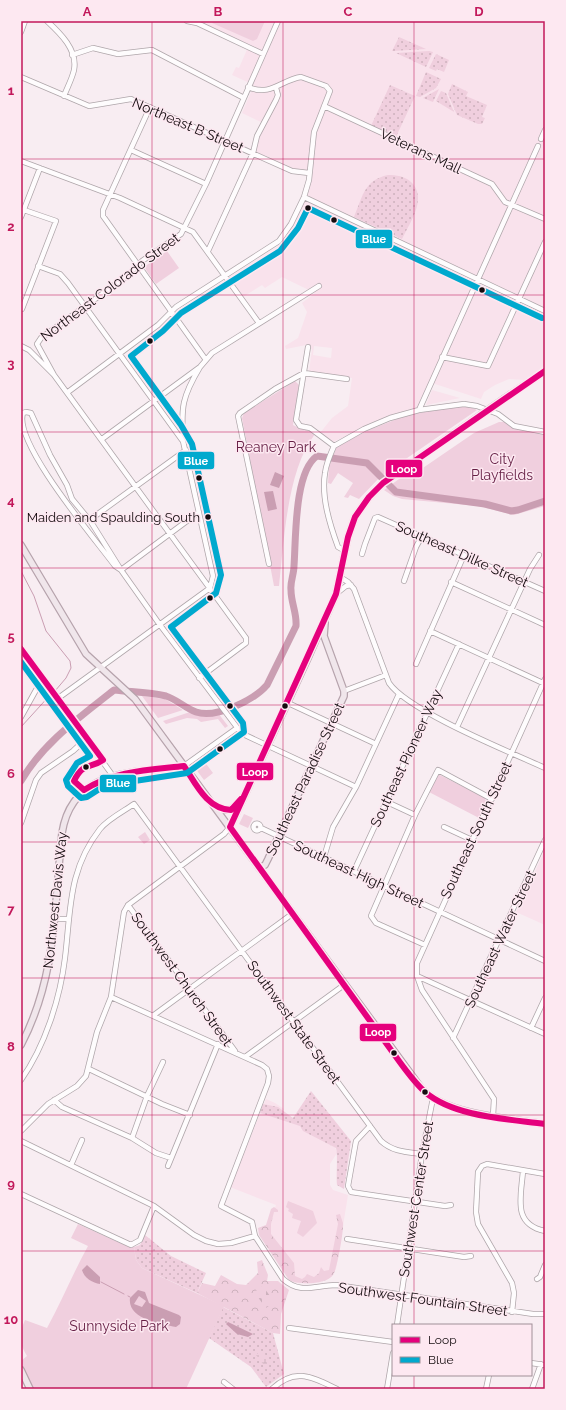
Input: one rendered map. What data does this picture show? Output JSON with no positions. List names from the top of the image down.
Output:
{
  "streets": {
    "main road": ["Southeast Paradise Street", "Northwest Davis Way"],
    "street": [
      "Northeast B Street",
      "Veterans Mall",
      "Northeast Colorado Street",
      "Southeast Dilke Street",
      "Southeast Pioneer Way",
      "Southeast South Street",
      "Southeast High Street",
      "Southeast Water Street",
      "Southwest Church Street",
      "Southwest State Street",
      "Southwest Center Street",
      "Southwest Fountain Street"
    ]
  },
  "crossings": [
    ["Northeast B Street", "Northeast Colorado Street"],
    ["Southeast Pioneer Way", "Southeast High Street"],
    ["Southeast Paradise Street", "Southeast High Street"],
    ["Southeast South Street", "Southeast High Street"],
    ["Southeast South Street", "Southeast Water Street"],
    ["Southeast High Street", "Southeast Water Street"],
    ["Southwest State Street", "Southwest Center Street"],
    ["Southwest Center Street", "Southwest Fountain Street"]
  ],
  "parks": ["Reaney Park", "City Playfields", "Sunnyside Park"],
  "places": ["Maiden and Spaulding South"],
  "lines": ["transit line Blue", "transit line Loop"],
  "legend": ["Loop", "Blue"],
  "grid": {
    "columns": [
      "A",
      "B",
      "C",
      "D"
    ],
    "rows": [
      "1",
      "2",
      "3",
      "4",
      "5",
      "6",
      "7",
      "8",
      "9",
      "10"
    ]
  }
}
